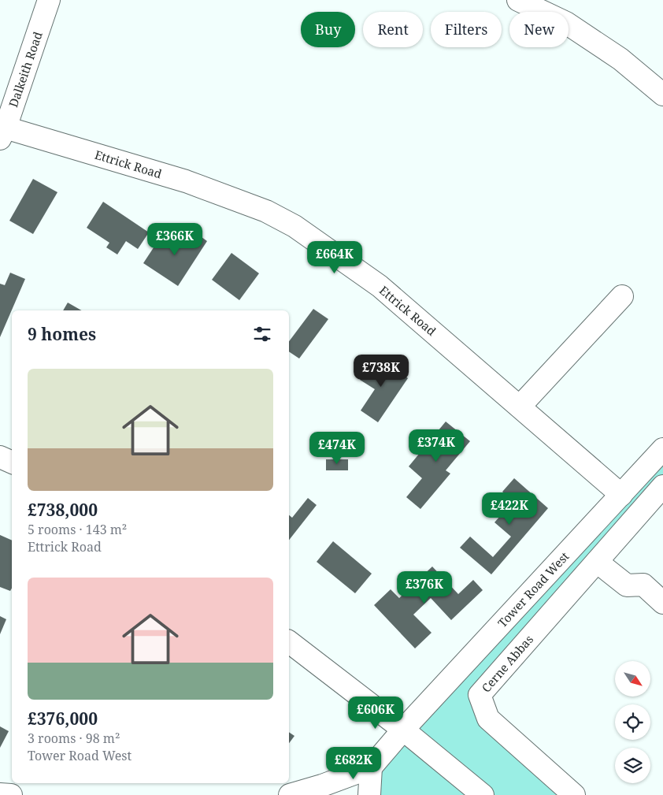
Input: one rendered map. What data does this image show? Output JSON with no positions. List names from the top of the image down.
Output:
{
  "streets": {
    "street": [
      "Dalkeith Road",
      "Ettrick Road",
      "Tower Road West",
      "Cerne Abbas"
    ]
  },
  "crossings": [
    ["Dalkeith Road", "Ettrick Road"],
    ["Ettrick Road", "Tower Road West"]
  ],
  "north": "bottom right",
  "page": {
    "chip": [
      "Buy",
      "Rent",
      "Filters",
      "New"
    ],
    "price": [
      "£366K",
      "£664K",
      "£738K",
      "£374K",
      "£474K",
      "£422K",
      "£376K",
      "£606K",
      "£682K"
    ],
    "heading": "9 homes",
    "list": [
      {
        "name": "£738,000",
        "note": "5 rooms · 143 m² · Ettrick Road"
      },
      {
        "name": "£376,000",
        "note": "3 rooms · 98 m² · Tower Road West"
      }
    ]
  }
}
